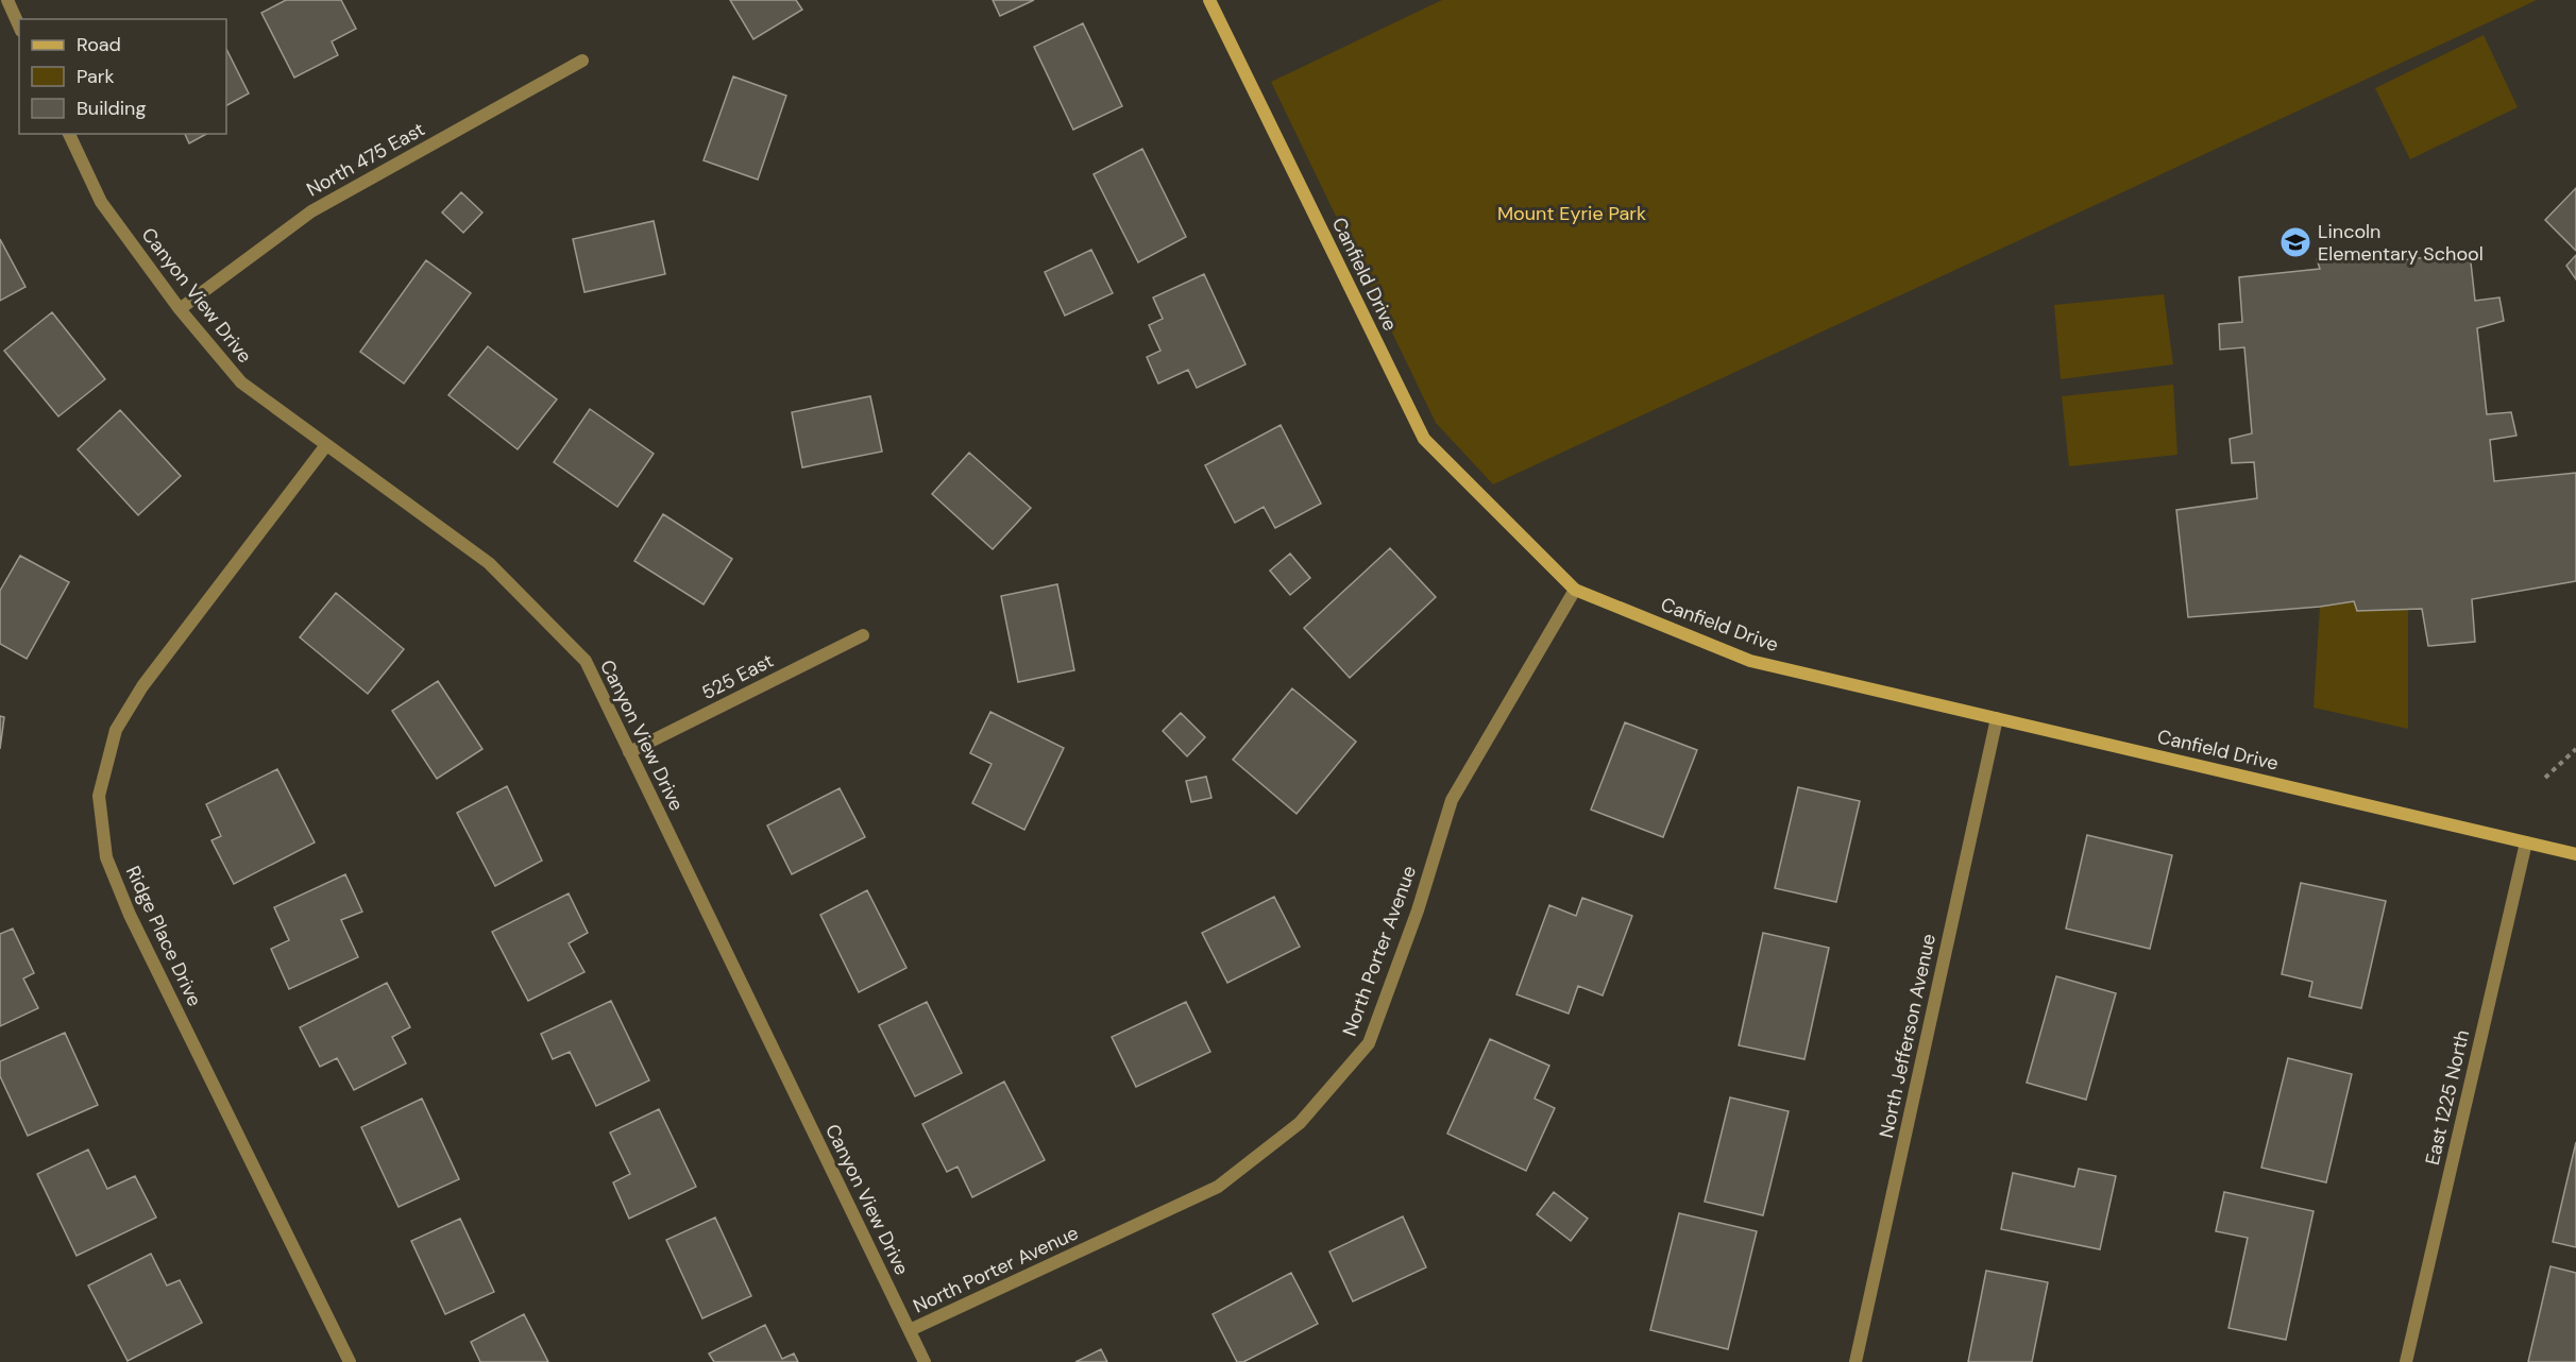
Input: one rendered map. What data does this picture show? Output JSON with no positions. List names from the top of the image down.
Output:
{
  "streets": {
    "street": [
      "North 475 East",
      "Canfield Drive",
      "Canyon View Drive",
      "525 East",
      "Ridge Place Drive",
      "North Porter Avenue",
      "North Jefferson Avenue",
      "East 1225 North"
    ]
  },
  "crossings": [
    ["North 475 East", "Canyon View Drive"],
    ["Canfield Drive", "North Porter Avenue"],
    ["Canfield Drive", "North Jefferson Avenue"],
    ["Canfield Drive", "East 1225 North"],
    ["Canyon View Drive", "525 East"],
    ["Canyon View Drive", "Ridge Place Drive"],
    ["Canyon View Drive", "North Porter Avenue"]
  ],
  "parks": ["Mount Eyrie Park"],
  "places": {
    "school or university": ["Lincoln Elementary School"]
  },
  "legend": ["Road", "Park", "Building"]
}
